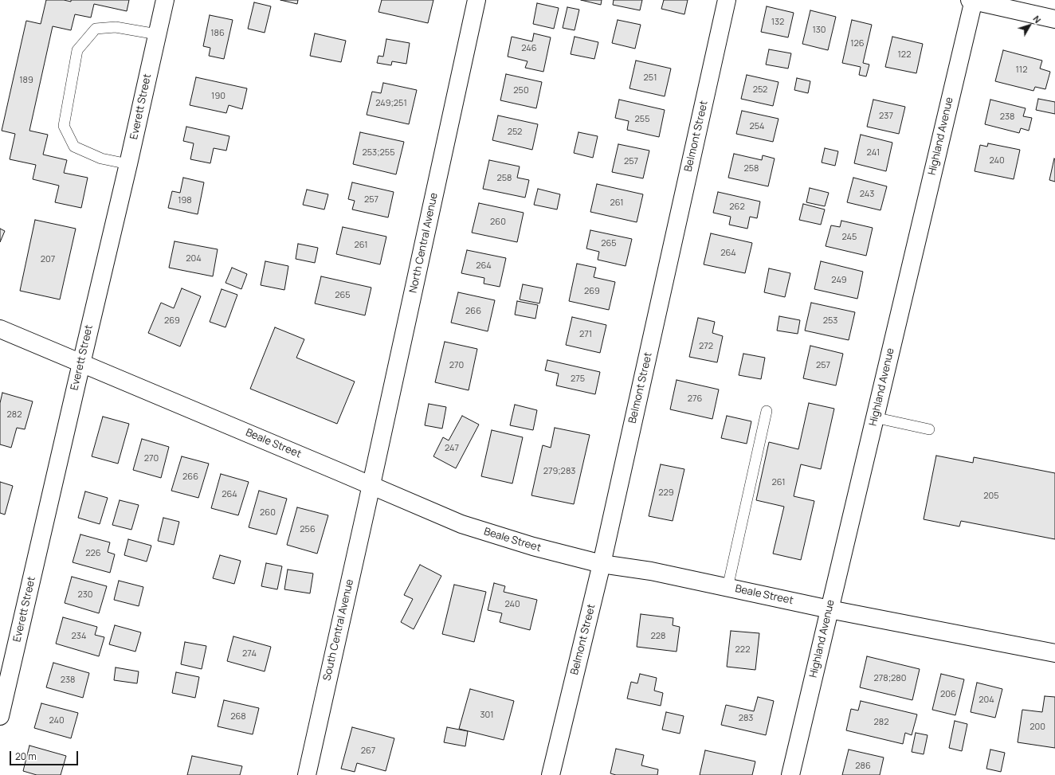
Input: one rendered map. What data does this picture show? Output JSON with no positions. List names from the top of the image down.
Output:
{
  "streets": {
    "street": [
      "Everett Street",
      "Belmont Street",
      "Highland Avenue",
      "North Central Avenue",
      "Beale Street",
      "South Central Avenue"
    ]
  },
  "crossings": [
    ["Everett Street", "Beale Street"],
    ["Belmont Street", "Beale Street"],
    ["Highland Avenue", "Beale Street"],
    ["North Central Avenue", "Beale Street"],
    ["North Central Avenue", "South Central Avenue"],
    ["Beale Street", "South Central Avenue"]
  ],
  "house_numbers": [
    "132",
    "130",
    "186",
    "126",
    "246",
    "122",
    "112",
    "251",
    "189",
    "252",
    "250",
    "190",
    "249;251",
    "237",
    "238",
    "255",
    "254",
    "252",
    "253;255",
    "241",
    "240",
    "257",
    "258",
    "258",
    "243",
    "257",
    "198",
    "261",
    "262",
    "260",
    "245",
    "265",
    "261",
    "264",
    "204",
    "207",
    "264",
    "249",
    "269",
    "265",
    "266",
    "269",
    "253",
    "271",
    "272",
    "270",
    "257",
    "275",
    "276",
    "282",
    "247",
    "270",
    "279;283",
    "266",
    "261",
    "229",
    "264",
    "205",
    "260",
    "256",
    "226",
    "230",
    "240",
    "234",
    "228",
    "222",
    "274",
    "278;280",
    "238",
    "206",
    "204",
    "301",
    "268",
    "283",
    "240",
    "282",
    "200",
    "267",
    "286"
  ],
  "scale_bar": "20 m",
  "north": "top right"
}
